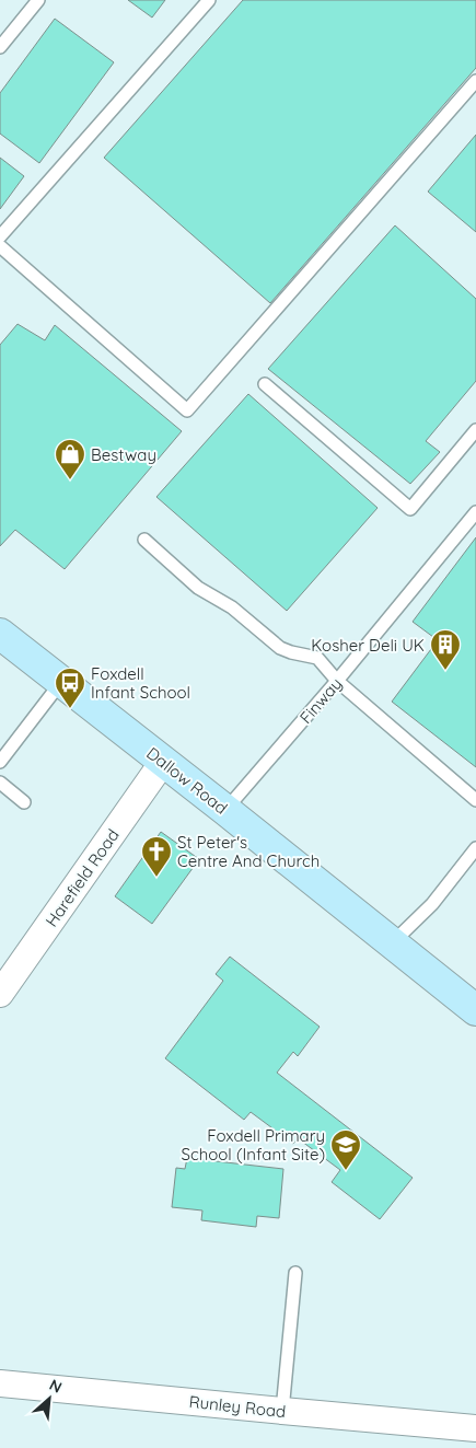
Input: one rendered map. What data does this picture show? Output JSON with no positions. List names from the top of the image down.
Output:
{
  "streets": {
    "street": ["Dallow Road", "Harefield Road", "Runley Road"],
    "lane": ["Finway"]
  },
  "crossings": [
    ["Finway", "Dallow Road"],
    ["Dallow Road", "Harefield Road"]
  ],
  "places": {
    "shop": ["Bestway"],
    "building": ["Kosher Deli UK"],
    "bus stop": ["Foxdell Infant School"],
    "church": ["St Peter's Centre And Church"],
    "school or university": ["Foxdell Primary School (Infant Site)"]
  },
  "north": "top right"
}
